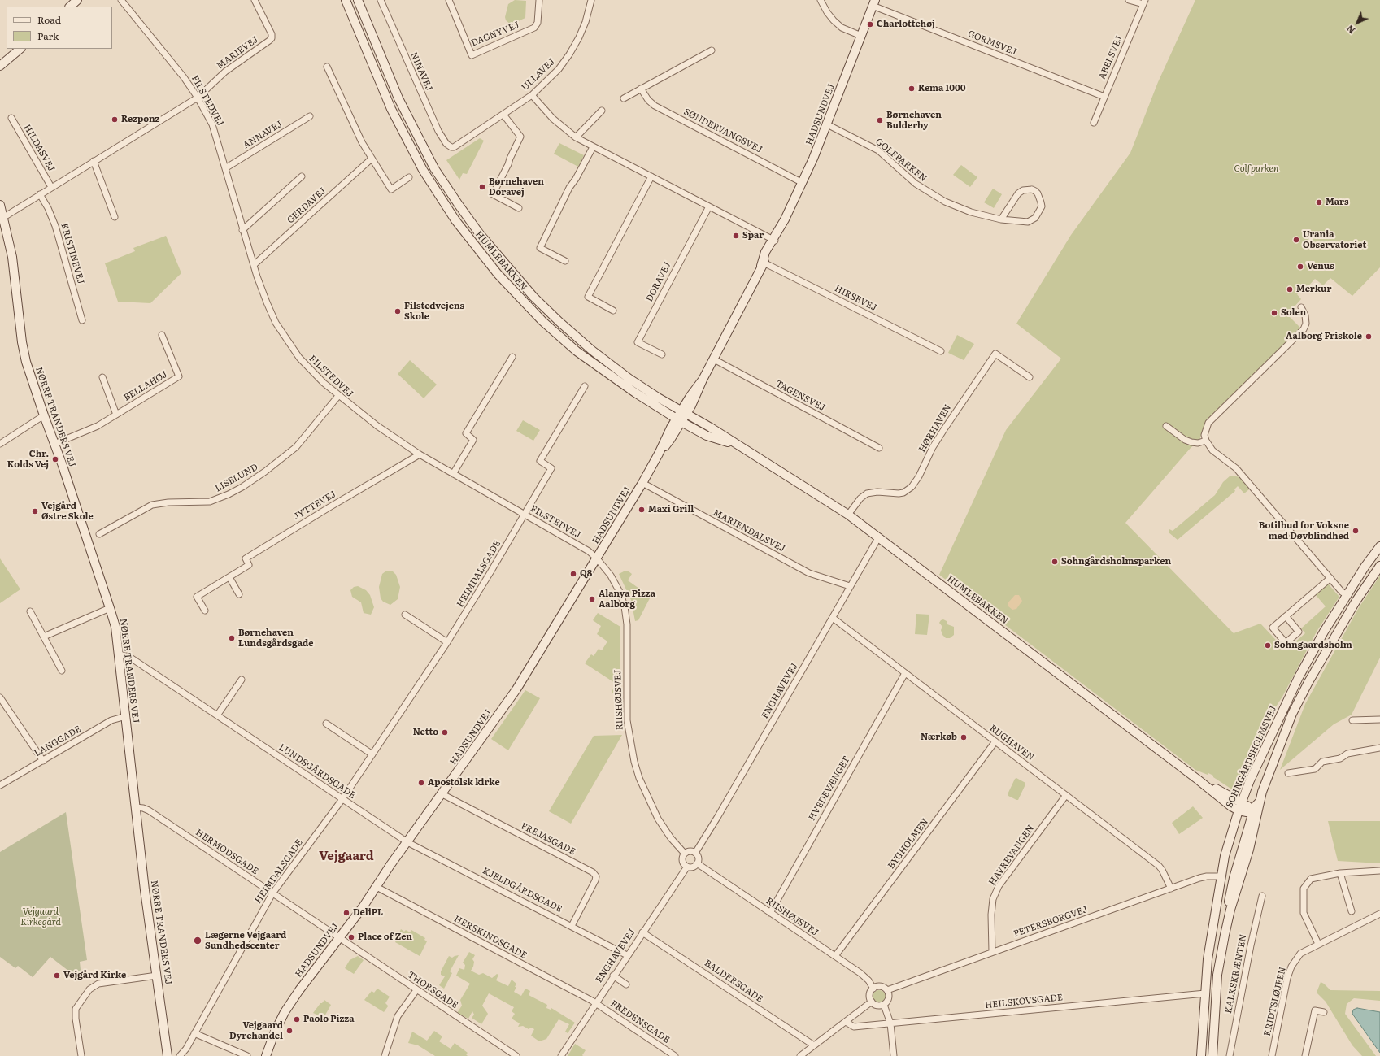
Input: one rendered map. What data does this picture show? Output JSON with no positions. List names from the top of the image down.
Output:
{
  "streets": {
    "street": [
      "DAGNYVEJ",
      "GORMSVEJ",
      "MARIEVEJ",
      "ABELSVEJ",
      "NINAVEJ",
      "ULLAVEJ",
      "FILSTEDVEJ",
      "HADSUNDVEJ",
      "SØNDERVANGSVEJ",
      "ANNAVEJ",
      "HILDASVEJ",
      "GOLFPARKEN",
      "GERDAVEJ",
      "KRISTINEVEJ",
      "HUMLEBAKKEN",
      "DORAVEJ",
      "HIRSEVEJ",
      "BELLAHØJ",
      "TAGENSVEJ",
      "NØRRE TRANDERS VEJ",
      "HØRHAVEN",
      "LISELUND",
      "JYTTEVEJ",
      "MARIENDALSVEJ",
      "HEIMDALSGADE",
      "ENGHAVEVEJ",
      "RIISHØJSVEJ",
      "LANGGADE",
      "RUGHAVEN",
      "SOHNGÅRDSHOLMSVEJ",
      "LUNDSGÅRDSGADE",
      "HVEDEVÆNGET",
      "FREJASGADE",
      "BYGHOLMEN",
      "HERMODSGADE",
      "HAVREVANGEN",
      "KJELDGÅRDSGADE",
      "PETERSBORGVEJ",
      "HERSKINDSGADE",
      "KALKSKRÆNTEN",
      "BALDERSGADE",
      "THORSGADE",
      "HEILSKOVSGADE",
      "KRIDTSLØJFEN",
      "FREDENSGADE"
    ]
  },
  "crossings": [
    ["GORMSVEJ", "ABELSVEJ"],
    ["GORMSVEJ", "HADSUNDVEJ"],
    ["MARIEVEJ", "FILSTEDVEJ"],
    ["NINAVEJ", "ULLAVEJ"],
    ["FILSTEDVEJ", "HADSUNDVEJ"],
    ["FILSTEDVEJ", "ANNAVEJ"],
    ["FILSTEDVEJ", "GERDAVEJ"],
    ["FILSTEDVEJ", "LISELUND"],
    ["FILSTEDVEJ", "JYTTEVEJ"],
    ["FILSTEDVEJ", "HEIMDALSGADE"],
    ["FILSTEDVEJ", "RIISHØJSVEJ"],
    ["HADSUNDVEJ", "SØNDERVANGSVEJ"],
    ["HADSUNDVEJ", "GOLFPARKEN"],
    ["HADSUNDVEJ", "HUMLEBAKKEN"],
    ["HADSUNDVEJ", "HIRSEVEJ"],
    ["HADSUNDVEJ", "TAGENSVEJ"],
    ["HADSUNDVEJ", "MARIENDALSVEJ"],
    ["HADSUNDVEJ", "RIISHØJSVEJ"],
    ["HADSUNDVEJ", "LUNDSGÅRDSGADE"],
    ["HADSUNDVEJ", "FREJASGADE"],
    ["HADSUNDVEJ", "HERMODSGADE"],
    ["HADSUNDVEJ", "KJELDGÅRDSGADE"],
    ["HADSUNDVEJ", "HERSKINDSGADE"],
    ["HADSUNDVEJ", "THORSGADE"],
    ["HUMLEBAKKEN", "HØRHAVEN"],
    ["HUMLEBAKKEN", "ENGHAVEVEJ"],
    ["HUMLEBAKKEN", "SOHNGÅRDSHOLMSVEJ"],
    ["BELLAHØJ", "NØRRE TRANDERS VEJ"],
    ["NØRRE TRANDERS VEJ", "LANGGADE"],
    ["NØRRE TRANDERS VEJ", "LUNDSGÅRDSGADE"],
    ["NØRRE TRANDERS VEJ", "HERMODSGADE"],
    ["MARIENDALSVEJ", "ENGHAVEVEJ"],
    ["HEIMDALSGADE", "LUNDSGÅRDSGADE"],
    ["HEIMDALSGADE", "HERMODSGADE"],
    ["ENGHAVEVEJ", "RIISHØJSVEJ"],
    ["ENGHAVEVEJ", "RUGHAVEN"],
    ["ENGHAVEVEJ", "KJELDGÅRDSGADE"],
    ["ENGHAVEVEJ", "HERSKINDSGADE"],
    ["ENGHAVEVEJ", "BALDERSGADE"],
    ["ENGHAVEVEJ", "FREDENSGADE"],
    ["RIISHØJSVEJ", "HVEDEVÆNGET"],
    ["RIISHØJSVEJ", "BYGHOLMEN"],
    ["RIISHØJSVEJ", "PETERSBORGVEJ"],
    ["RUGHAVEN", "HVEDEVÆNGET"],
    ["RUGHAVEN", "BYGHOLMEN"],
    ["RUGHAVEN", "HAVREVANGEN"],
    ["RUGHAVEN", "PETERSBORGVEJ"],
    ["SOHNGÅRDSHOLMSVEJ", "PETERSBORGVEJ"],
    ["SOHNGÅRDSHOLMSVEJ", "HEILSKOVSGADE"],
    ["LUNDSGÅRDSGADE", "KJELDGÅRDSGADE"],
    ["FREJASGADE", "KJELDGÅRDSGADE"],
    ["HERMODSGADE", "THORSGADE"],
    ["HAVREVANGEN", "PETERSBORGVEJ"],
    ["HERSKINDSGADE", "FREDENSGADE"]
  ],
  "districts": ["Vejgaard"],
  "parks": ["Golfparken", "Vejgaard Kirkegård"],
  "places": [
    "Charlottehøj",
    "Rema 1000",
    "Rezponz",
    "Børnehaven Bulderby",
    "Børnehaven Doravej",
    "Mars",
    "Spar",
    "Urania Observatoriet",
    "Venus",
    "Merkur",
    "Filstedvejens Skole",
    "Solen",
    "Aalborg Friskole",
    "Chr. Kolds Vej",
    "Maxi Grill",
    "Vejgård Østre Skole",
    "Botilbud for Voksne med Døvblindhed",
    "Sohngårdsholmsparken",
    "Q8",
    "Alanya Pizza Aalborg",
    "Børnehaven Lundsgårdsgade",
    "Sohngaardsholm",
    "Netto",
    "Nærkøb",
    "Apostolsk kirke",
    "DeliPL",
    "Place of Zen",
    "Lægerne Vejgaard Sundhedscenter",
    "Vejgård Kirke",
    "Paolo Pizza",
    "Vejgaard Dyrehandel"
  ],
  "legend": ["Road", "Park"],
  "north": "bottom left"
}
